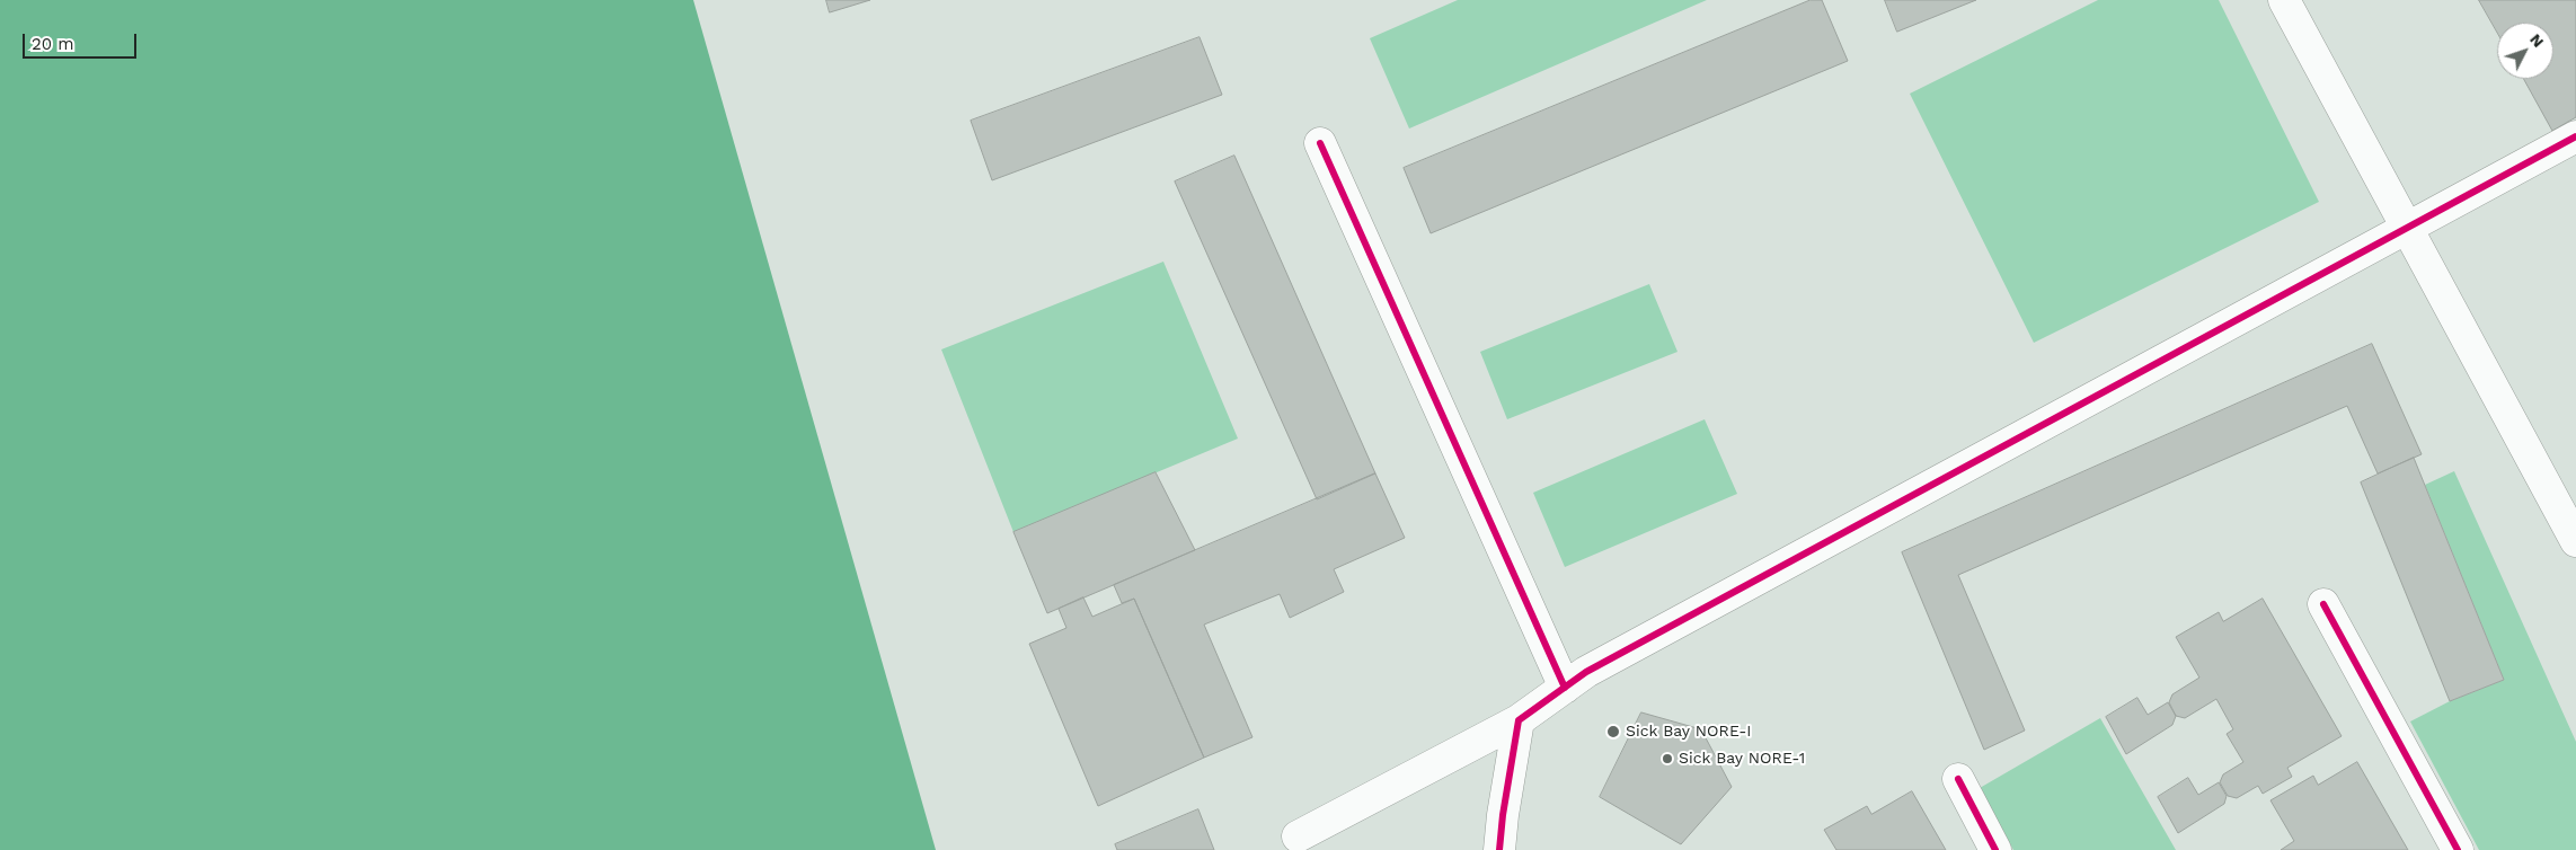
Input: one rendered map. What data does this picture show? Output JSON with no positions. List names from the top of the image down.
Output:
{
  "places": ["Sick Bay NORE-I", "Sick Bay NORE-1"],
  "scale_bar": "20 m",
  "north": "top right"
}
